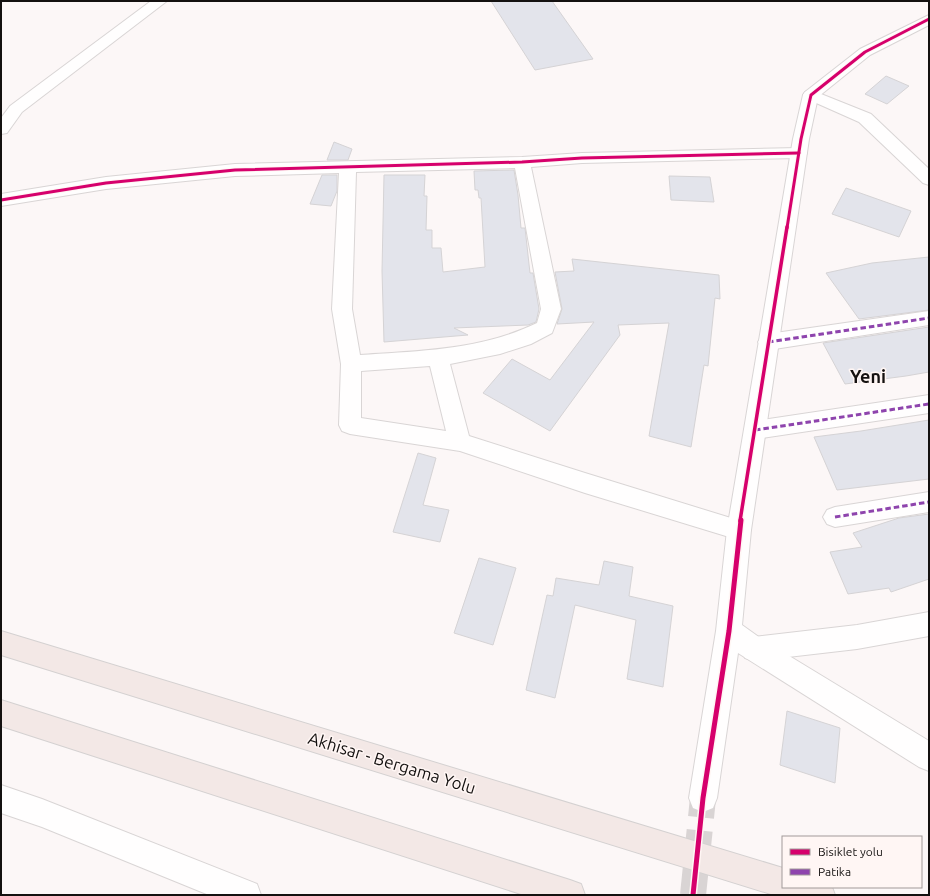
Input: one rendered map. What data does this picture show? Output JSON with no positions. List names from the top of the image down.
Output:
{
  "streets": {
    "highway": ["Akhisar - Bergama Yolu"]
  },
  "districts": ["Yeni"],
  "legend": ["Bisiklet yolu", "Patika"]
}
